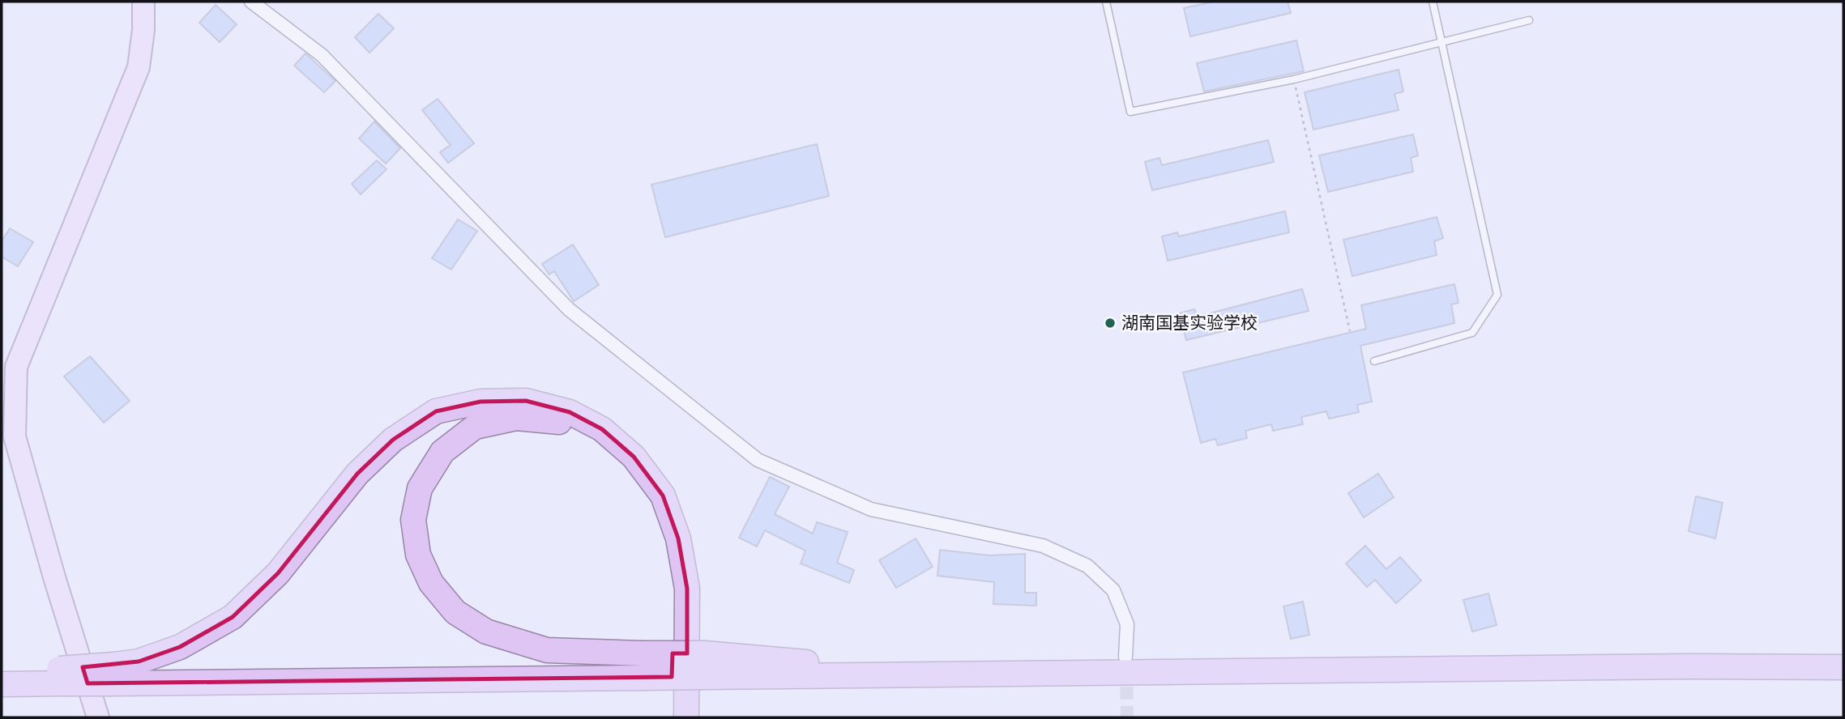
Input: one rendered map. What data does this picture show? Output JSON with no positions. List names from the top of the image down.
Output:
{
  "places": ["湖南国基实验学校"]
}
